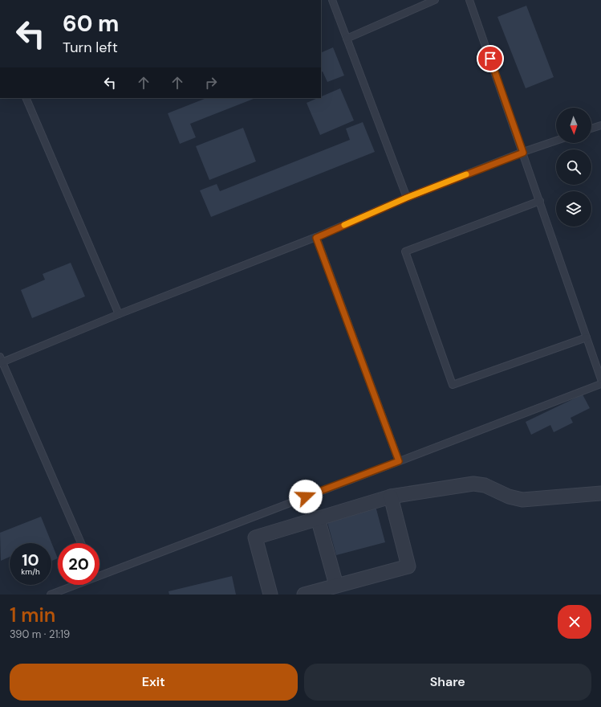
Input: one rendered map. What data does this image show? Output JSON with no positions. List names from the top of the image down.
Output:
{
  "north": "bottom",
  "page": {
    "turn": ["60 m", "Turn left"],
    "speed": "10 km/h",
    "limit": "20",
    "heading": ["1 min", "390 m · 21:19"],
    "buttons": ["Exit", "Share"]
  }
}
